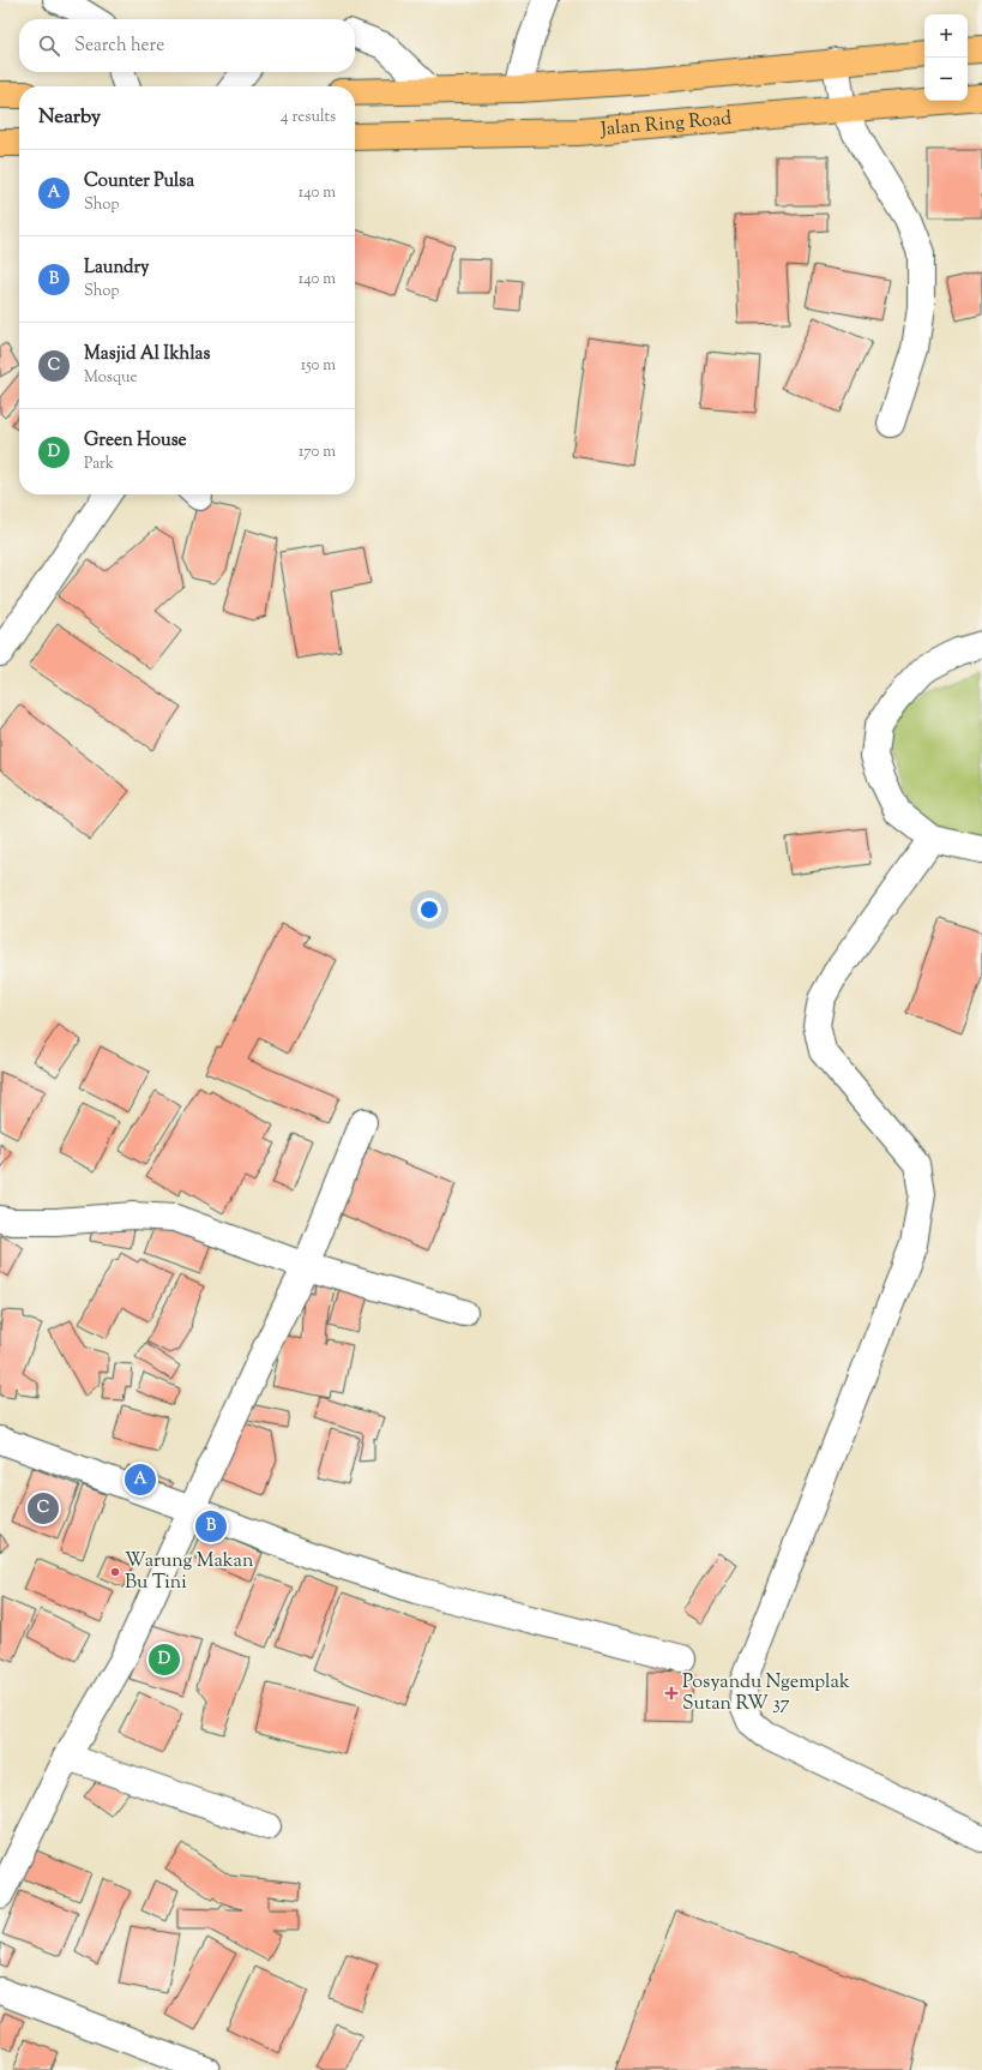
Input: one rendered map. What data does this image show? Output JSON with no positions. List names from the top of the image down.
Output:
{
  "streets": {
    "highway": ["Jalan Ring Road"]
  },
  "places": {
    "other": ["Warung Makan Bu Tini"],
    "health": ["Posyandu Ngemplak Sutan RW 37"]
  },
  "page": {
    "map_buttons": ["+", "−"],
    "search": "Search here",
    "heading": ["Nearby", "4 results"],
    "list": [
      {
        "mark": "A",
        "name": "Counter Pulsa",
        "note": "Shop",
        "value": "140 m"
      },
      {
        "mark": "B",
        "name": "Laundry",
        "note": "Shop",
        "value": "140 m"
      },
      {
        "mark": "C",
        "name": "Masjid Al Ikhlas",
        "note": "Mosque",
        "value": "150 m"
      },
      {
        "mark": "D",
        "name": "Green House",
        "note": "Park",
        "value": "170 m"
      }
    ],
    "pins": [
      "A",
      "C",
      "B",
      "D"
    ]
  }
}
